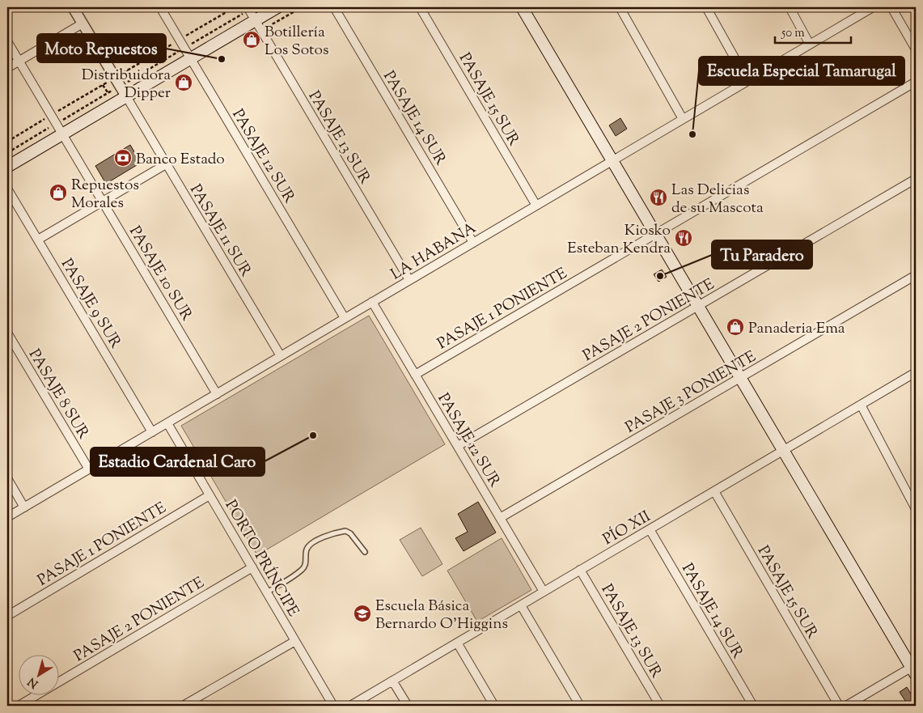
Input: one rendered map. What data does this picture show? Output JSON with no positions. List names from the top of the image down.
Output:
{
  "streets": {
    "street": [
      "PASAJE 15 SUR",
      "PASAJE 14 SUR",
      "PASAJE 13 SUR",
      "PASAJE 12 SUR",
      "PASAJE 11 SUR",
      "LA HABANA",
      "PASAJE 10 SUR",
      "PASAJE 9 SUR",
      "PASAJE 1 PONIENTE",
      "PASAJE 2 PONIENTE",
      "PASAJE 3 PONIENTE",
      "PASAJE 8 SUR",
      "PÍO XII",
      "PORTO PRÍNCIPE"
    ]
  },
  "crossings": [
    ["PASAJE 15 SUR", "LA HABANA"],
    ["PASAJE 15 SUR", "PÍO XII"],
    ["PASAJE 14 SUR", "LA HABANA"],
    ["PASAJE 14 SUR", "PÍO XII"],
    ["PASAJE 13 SUR", "LA HABANA"],
    ["PASAJE 13 SUR", "PÍO XII"],
    ["PASAJE 12 SUR", "LA HABANA"],
    ["PASAJE 12 SUR", "PASAJE 1 PONIENTE"],
    ["PASAJE 12 SUR", "PASAJE 2 PONIENTE"],
    ["PASAJE 12 SUR", "PASAJE 3 PONIENTE"],
    ["PASAJE 12 SUR", "PÍO XII"],
    ["PASAJE 11 SUR", "LA HABANA"],
    ["LA HABANA", "PASAJE 10 SUR"],
    ["LA HABANA", "PASAJE 9 SUR"],
    ["LA HABANA", "PASAJE 8 SUR"],
    ["LA HABANA", "PORTO PRÍNCIPE"],
    ["PASAJE 1 PONIENTE", "PORTO PRÍNCIPE"],
    ["PASAJE 2 PONIENTE", "PORTO PRÍNCIPE"]
  ],
  "places": {
    "shop": [
      "Botillería Los Sotos",
      "Distribuidora Dipper",
      "Repuestos Morales",
      "Panaderia Ema"
    ],
    "other": [
      "Moto Repuestos",
      "Escuela Especial Tamarugal",
      "Tu Paradero",
      "Estadio Cardenal Caro"
    ],
    "bank": ["Banco Estado"],
    "restaurant": ["Las Delicias de su Mascota", "Kiosko Esteban Kendra"],
    "school or university": ["Escuela Básica Bernardo O'Higgins"]
  },
  "scale_bar": "50 m",
  "north": "bottom left"
}
